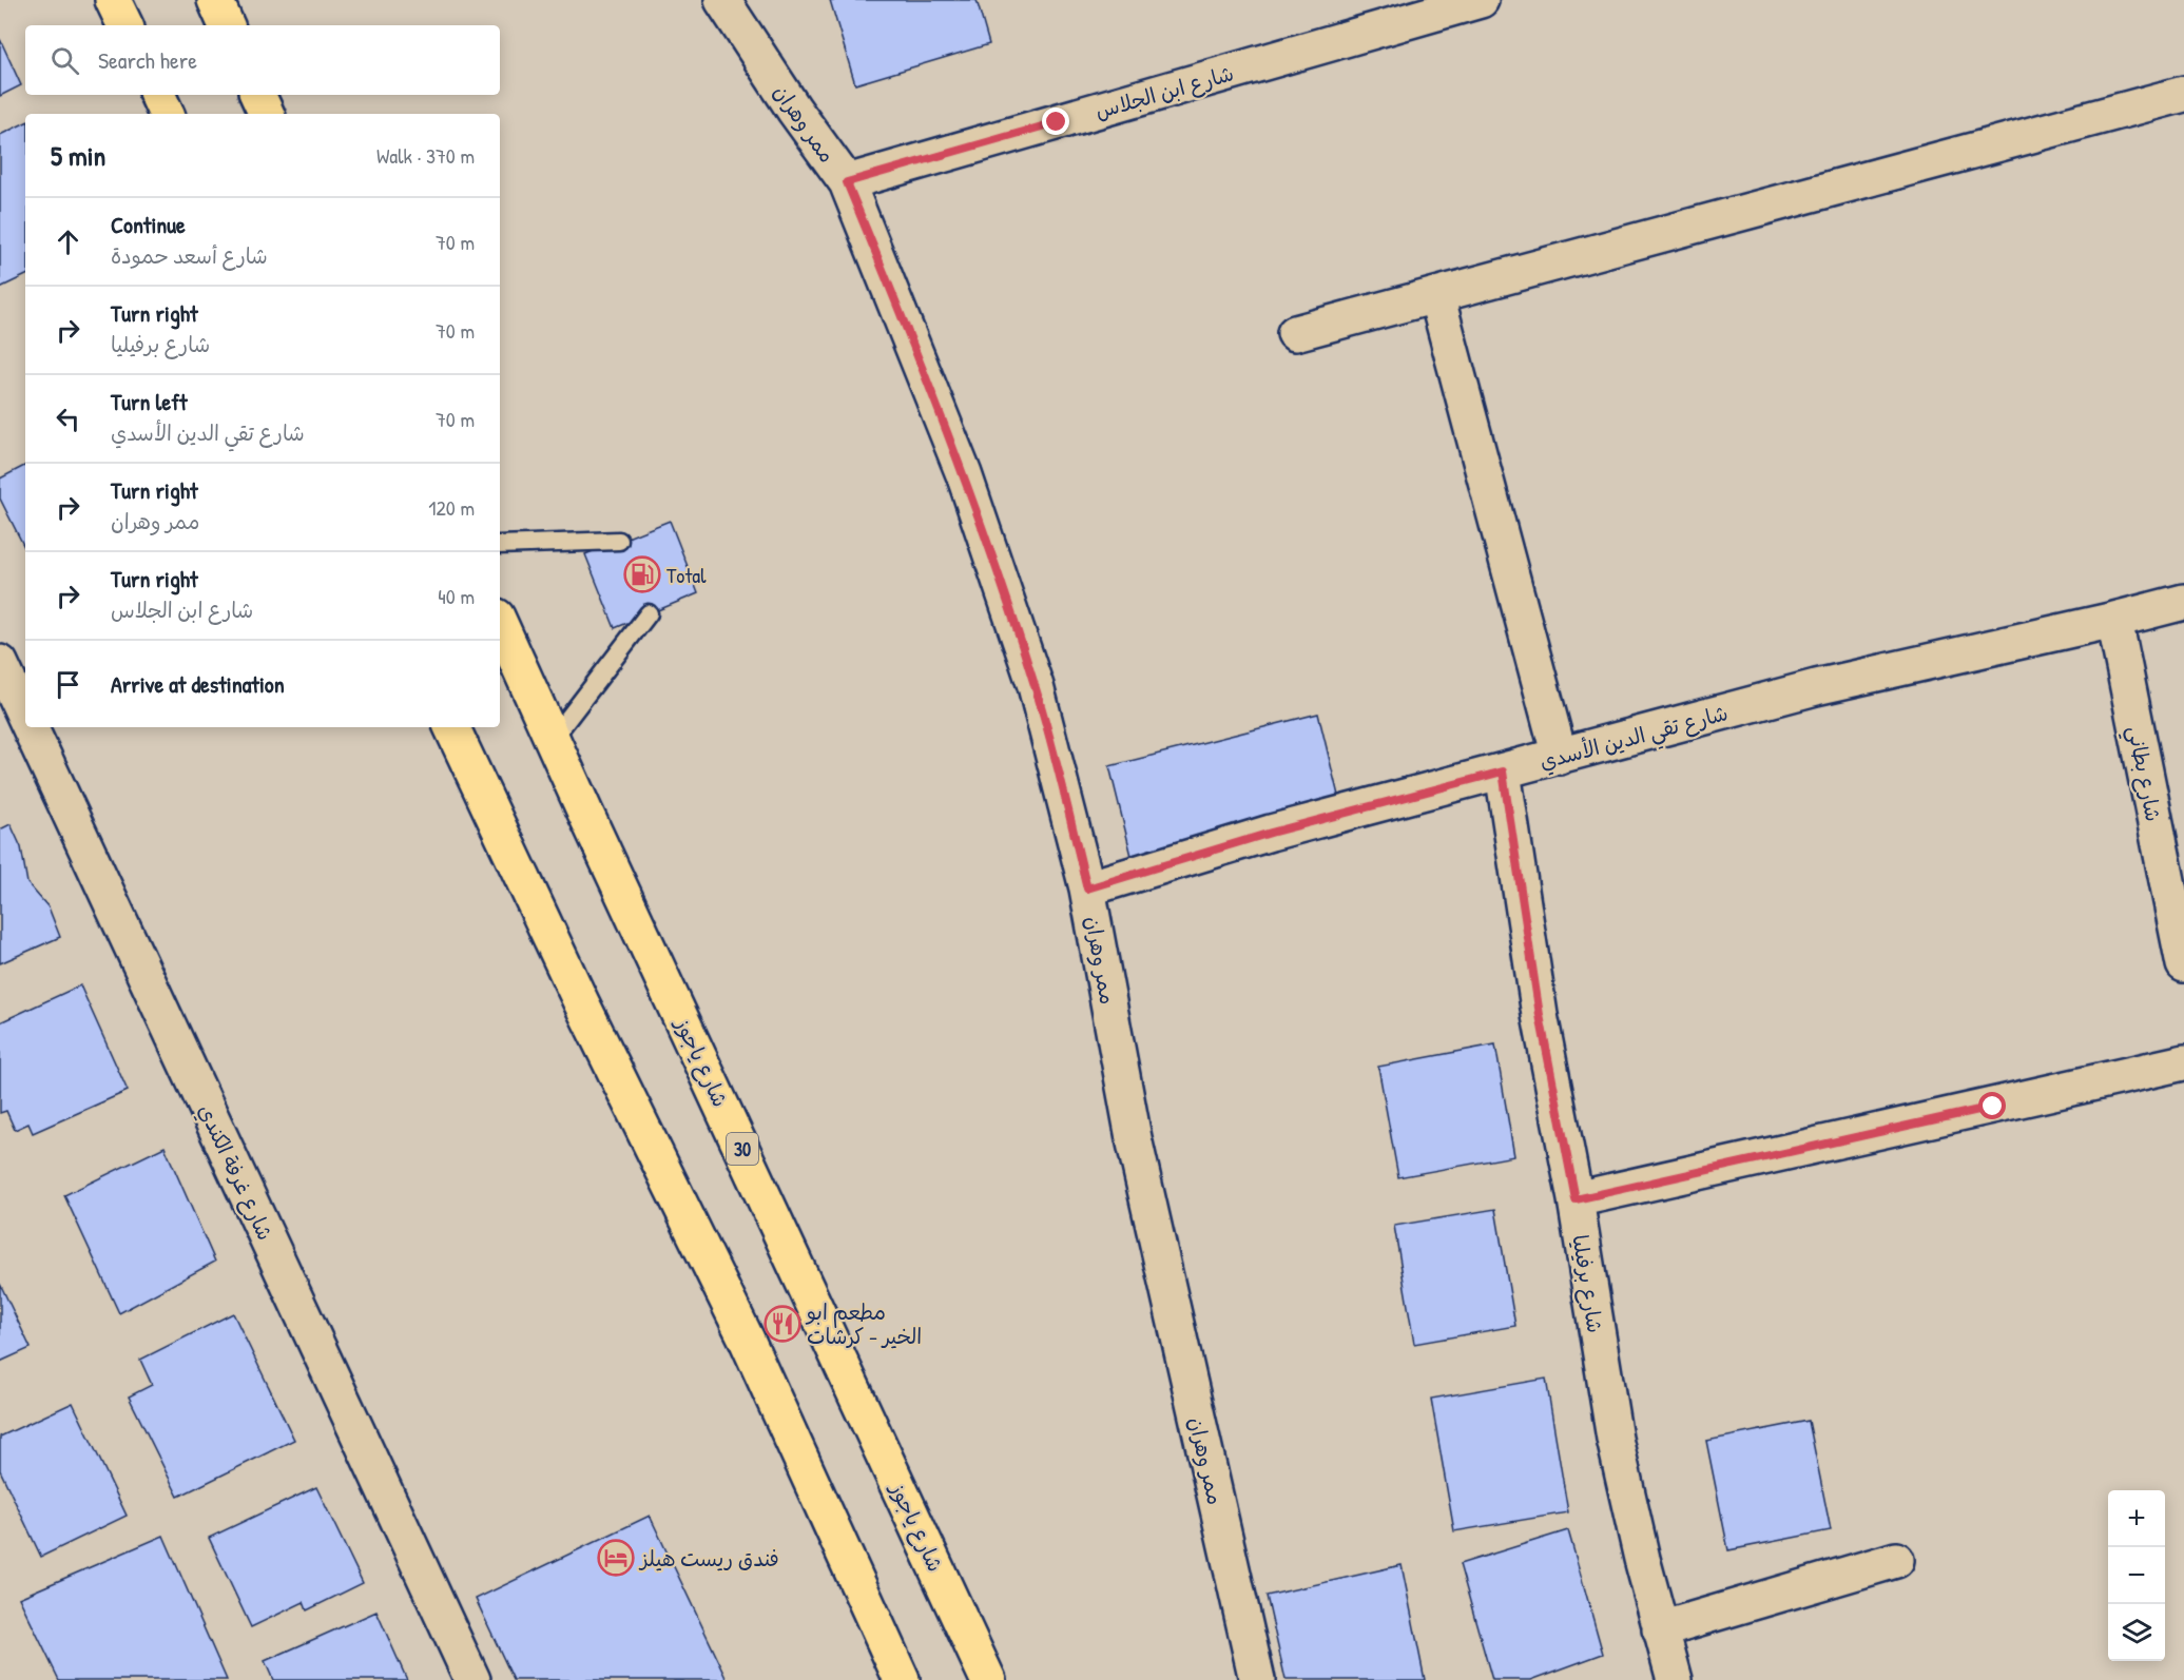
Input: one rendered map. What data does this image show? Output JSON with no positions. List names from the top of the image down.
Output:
{
  "streets": {
    "main road": ["شارع ياجوز", "30"],
    "street": [
      "شارع ابن الجلاس",
      "ممر وهران",
      "شارع تقي الدين الأسدي",
      "شارع بطاني",
      "شارع غرفة الكندي",
      "شارع برفيليا"
    ]
  },
  "crossings": [
    ["شارع ابن الجلاس", "ممر وهران"],
    ["ممر وهران", "شارع تقي الدين الأسدي"],
    ["شارع تقي الدين الأسدي", "شارع بطاني"],
    ["شارع تقي الدين الأسدي", "شارع برفيليا"]
  ],
  "places": {
    "fuel station": ["Total"],
    "restaurant": ["مطعم ابو الخير - كرشات"],
    "hotel": ["فندق ريست هيلز"]
  },
  "page": {
    "search": "Search here",
    "heading": ["5 min", "Walk · 370 m"],
    "list": [
      ["Continue", "شارع أسعد حمودة", "70 m"],
      ["Turn right", "شارع برفيليا", "70 m"],
      ["Turn left", "شارع تقي الدين الأسدي", "70 m"],
      ["Turn right", "ممر وهران", "120 m"],
      ["Turn right", "شارع ابن الجلاس", "40 m"],
      "Arrive at destination"
    ],
    "map_buttons": ["+", "−"]
  }
}
